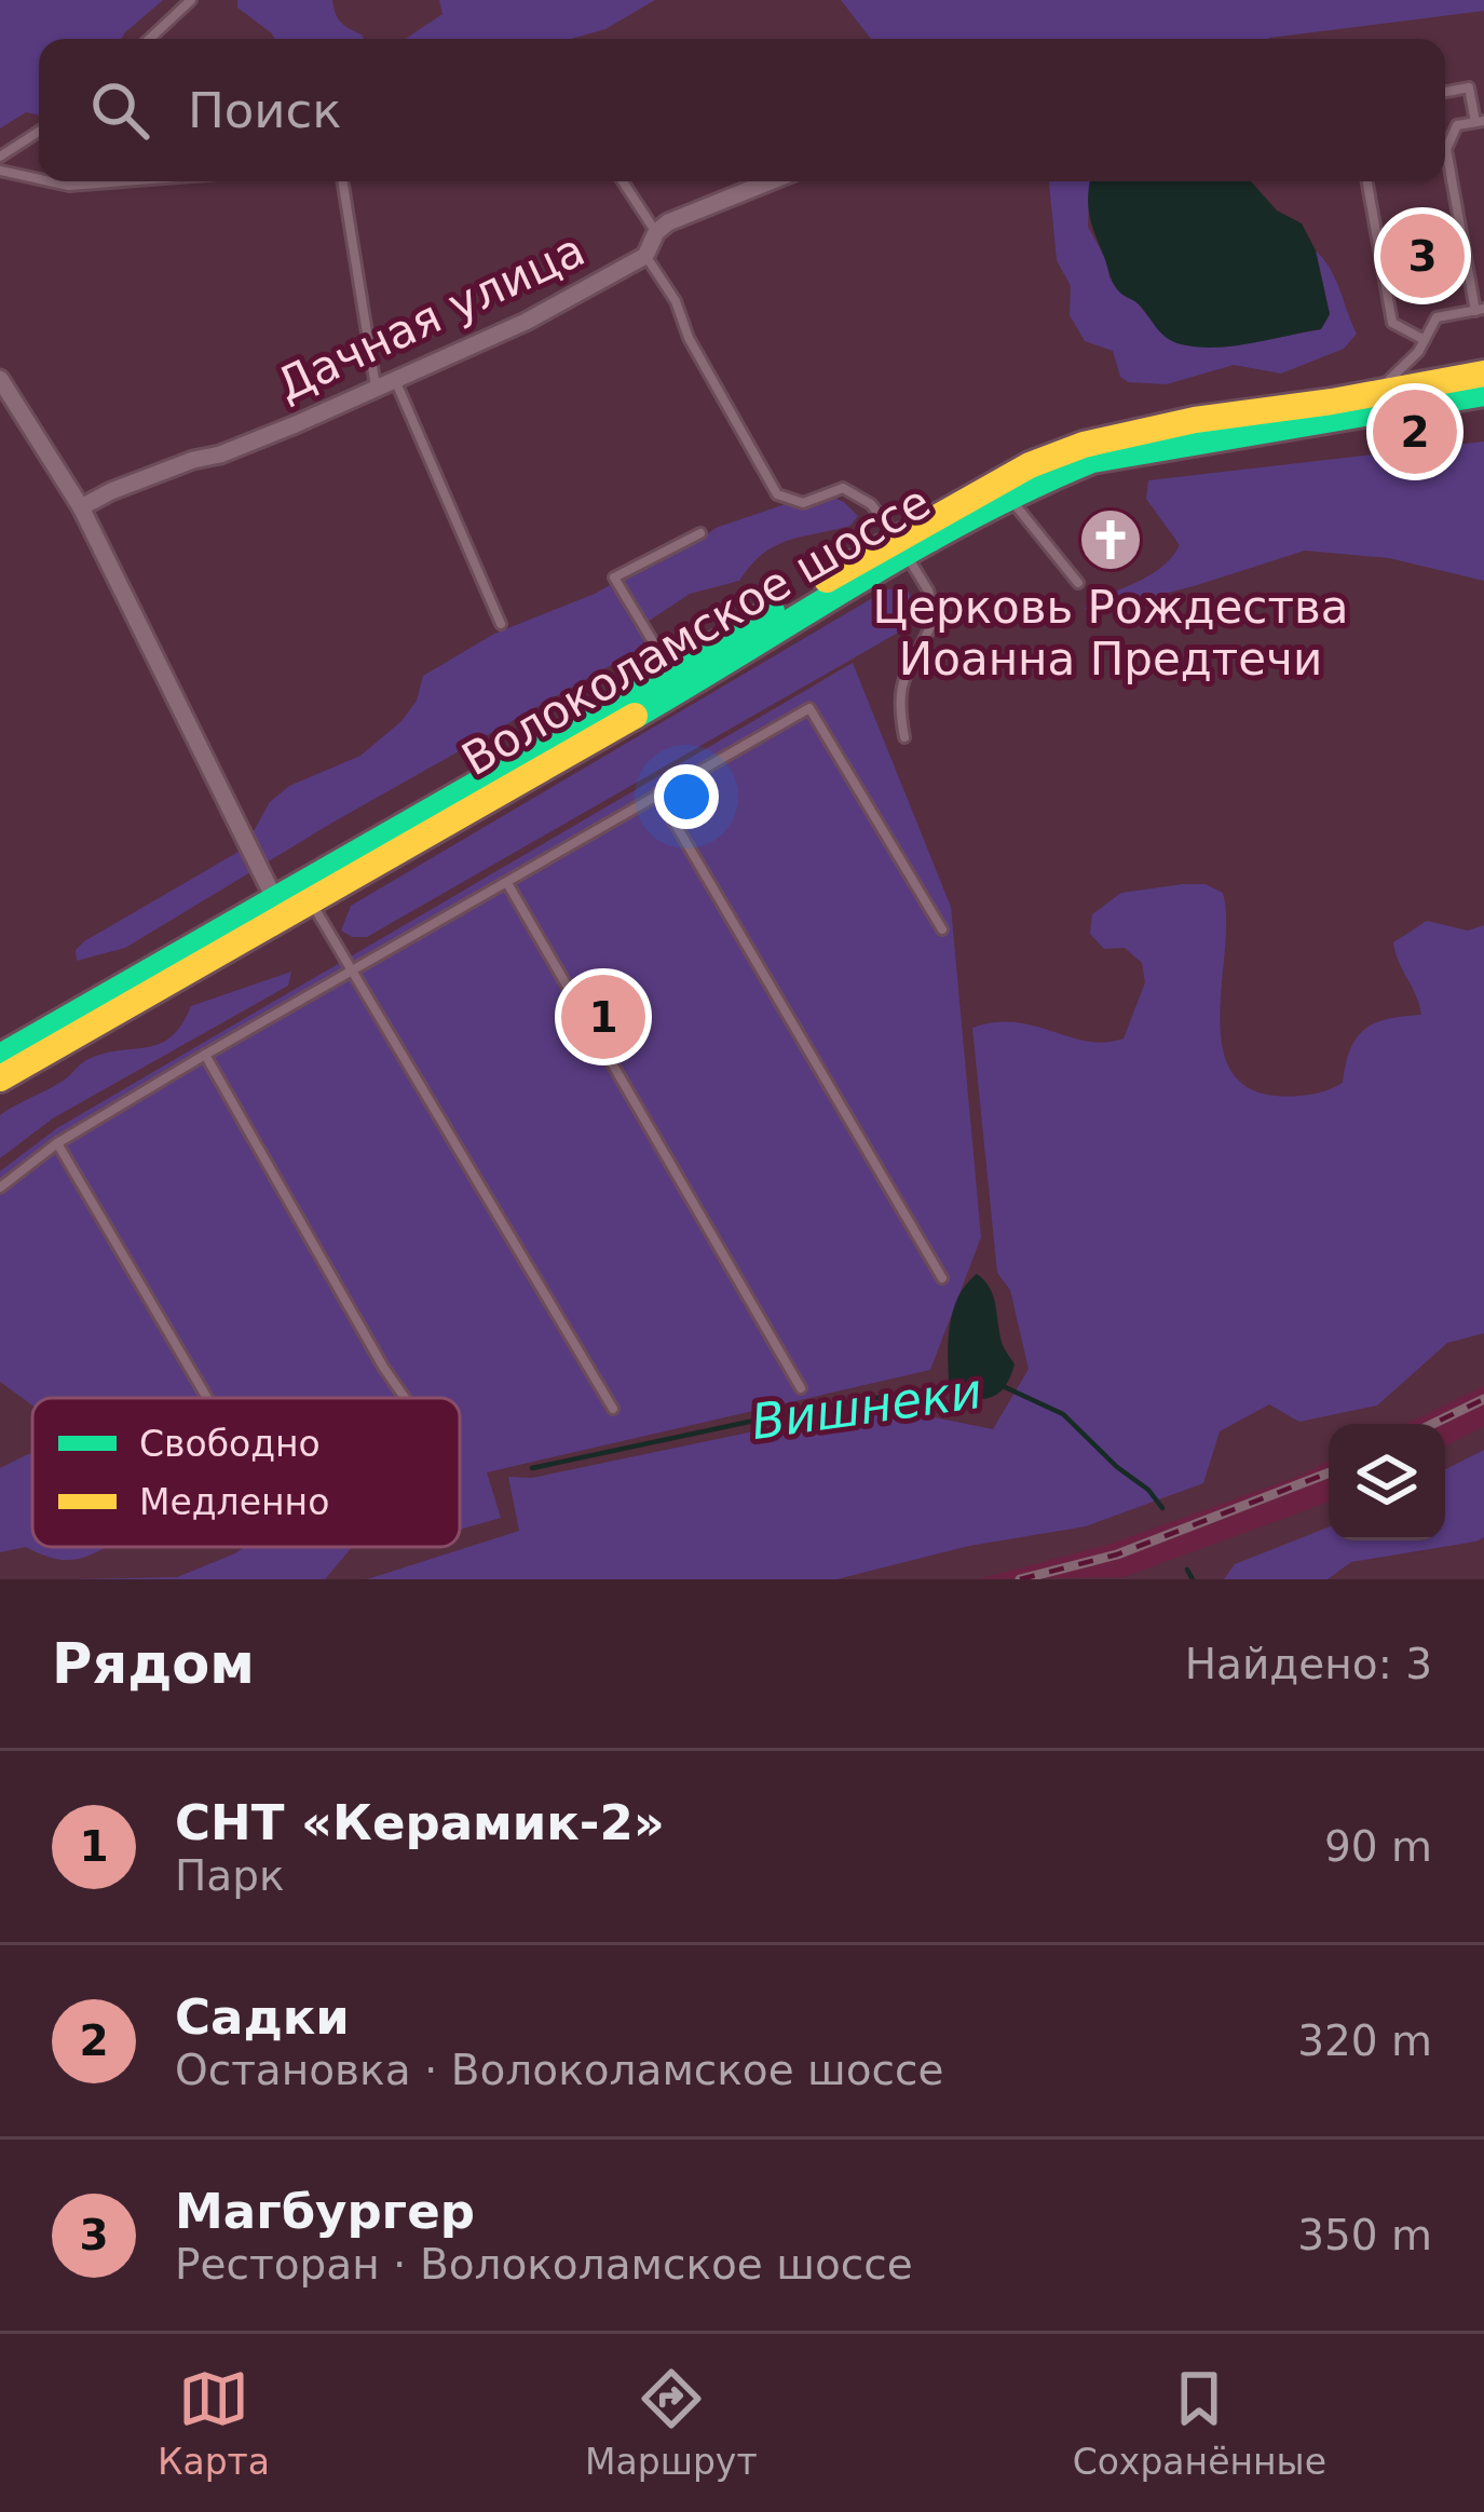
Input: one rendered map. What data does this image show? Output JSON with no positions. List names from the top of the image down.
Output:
{
  "streets": {
    "main road": ["Волоколамское шоссе"],
    "street": ["Дачная улица"]
  },
  "water": ["Вишнеки"],
  "places": {
    "church": ["Церковь Рождества Иоанна Предтечи"]
  },
  "legend": ["Свободно", "Медленно"],
  "page": {
    "search": "Поиск",
    "pins": ["3", "2", "1"],
    "heading": ["Рядом", "Найдено: 3"],
    "list": [
      {
        "mark": "1",
        "name": "СНТ «Керамик-2»",
        "note": "Парк",
        "value": "90 m"
      },
      {
        "mark": "2",
        "name": "Садки",
        "note": "Остановка · Волоколамское шоссе",
        "value": "320 m"
      },
      {
        "mark": "3",
        "name": "Магбургер",
        "note": "Ресторан · Волоколамское шоссе",
        "value": "350 m"
      }
    ],
    "nav": ["Карта", "Маршрут", "Сохранённые"]
  }
}
